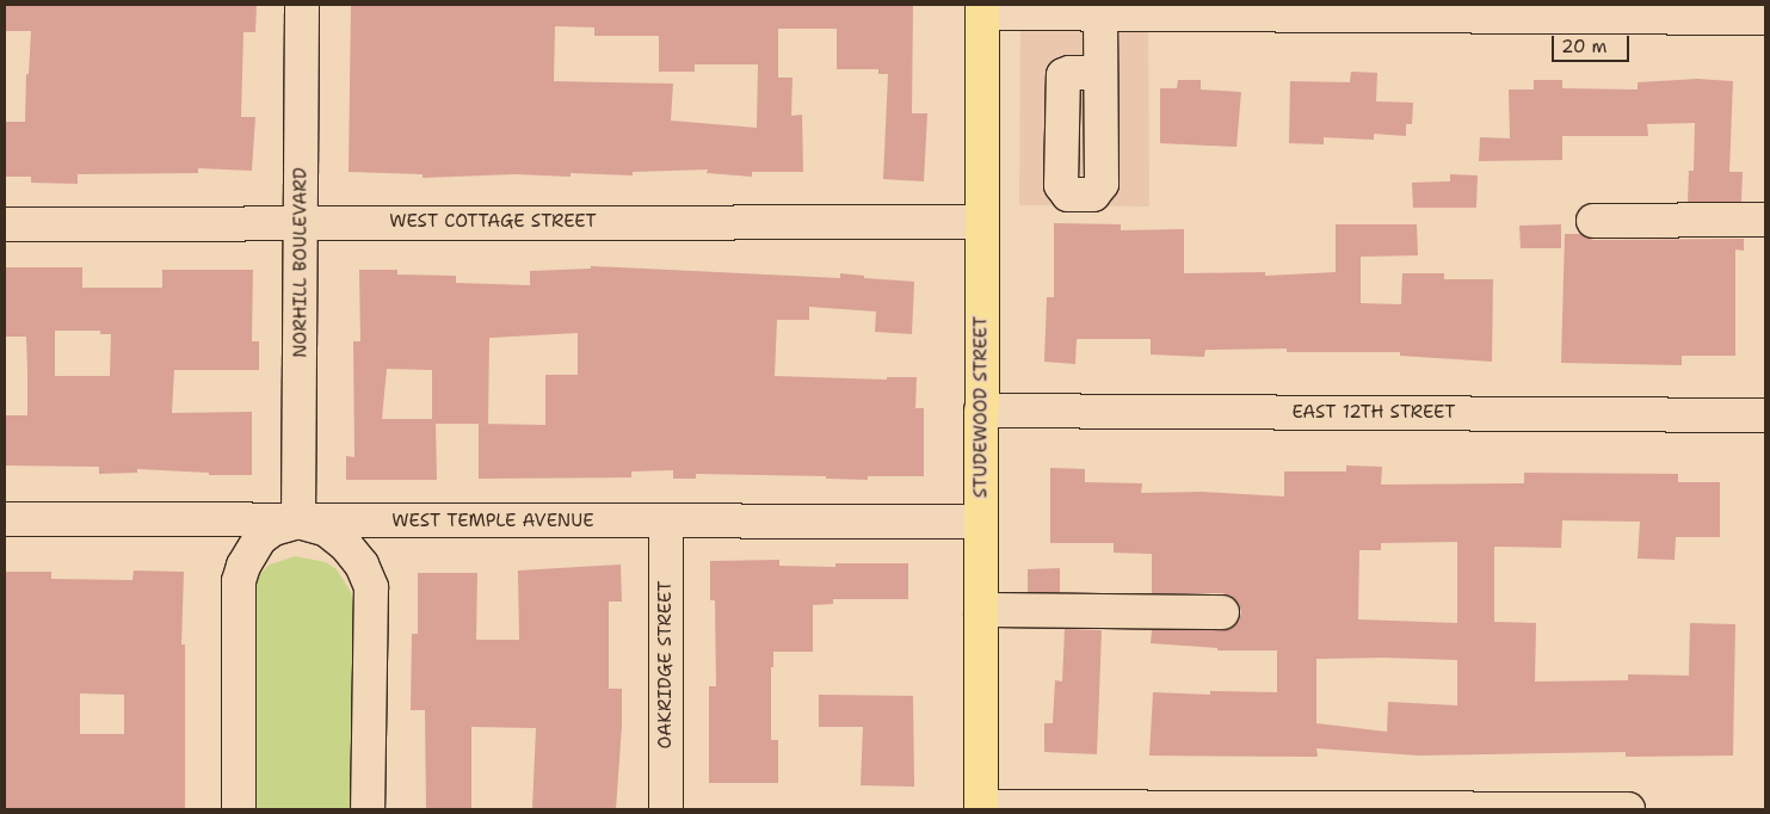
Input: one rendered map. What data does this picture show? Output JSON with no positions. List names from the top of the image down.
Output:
{
  "streets": {
    "main road": ["STUDEWOOD STREET"],
    "street": [
      "WEST COTTAGE STREET",
      "NORHILL BOULEVARD",
      "EAST 12TH STREET",
      "WEST TEMPLE AVENUE",
      "OAKRIDGE STREET"
    ]
  },
  "crossings": [
    ["WEST COTTAGE STREET", "NORHILL BOULEVARD"],
    ["WEST COTTAGE STREET", "STUDEWOOD STREET"],
    ["NORHILL BOULEVARD", "WEST TEMPLE AVENUE"],
    ["STUDEWOOD STREET", "EAST 12TH STREET"],
    ["STUDEWOOD STREET", "WEST TEMPLE AVENUE"],
    ["WEST TEMPLE AVENUE", "OAKRIDGE STREET"]
  ],
  "scale_bar": "20 m"
}
